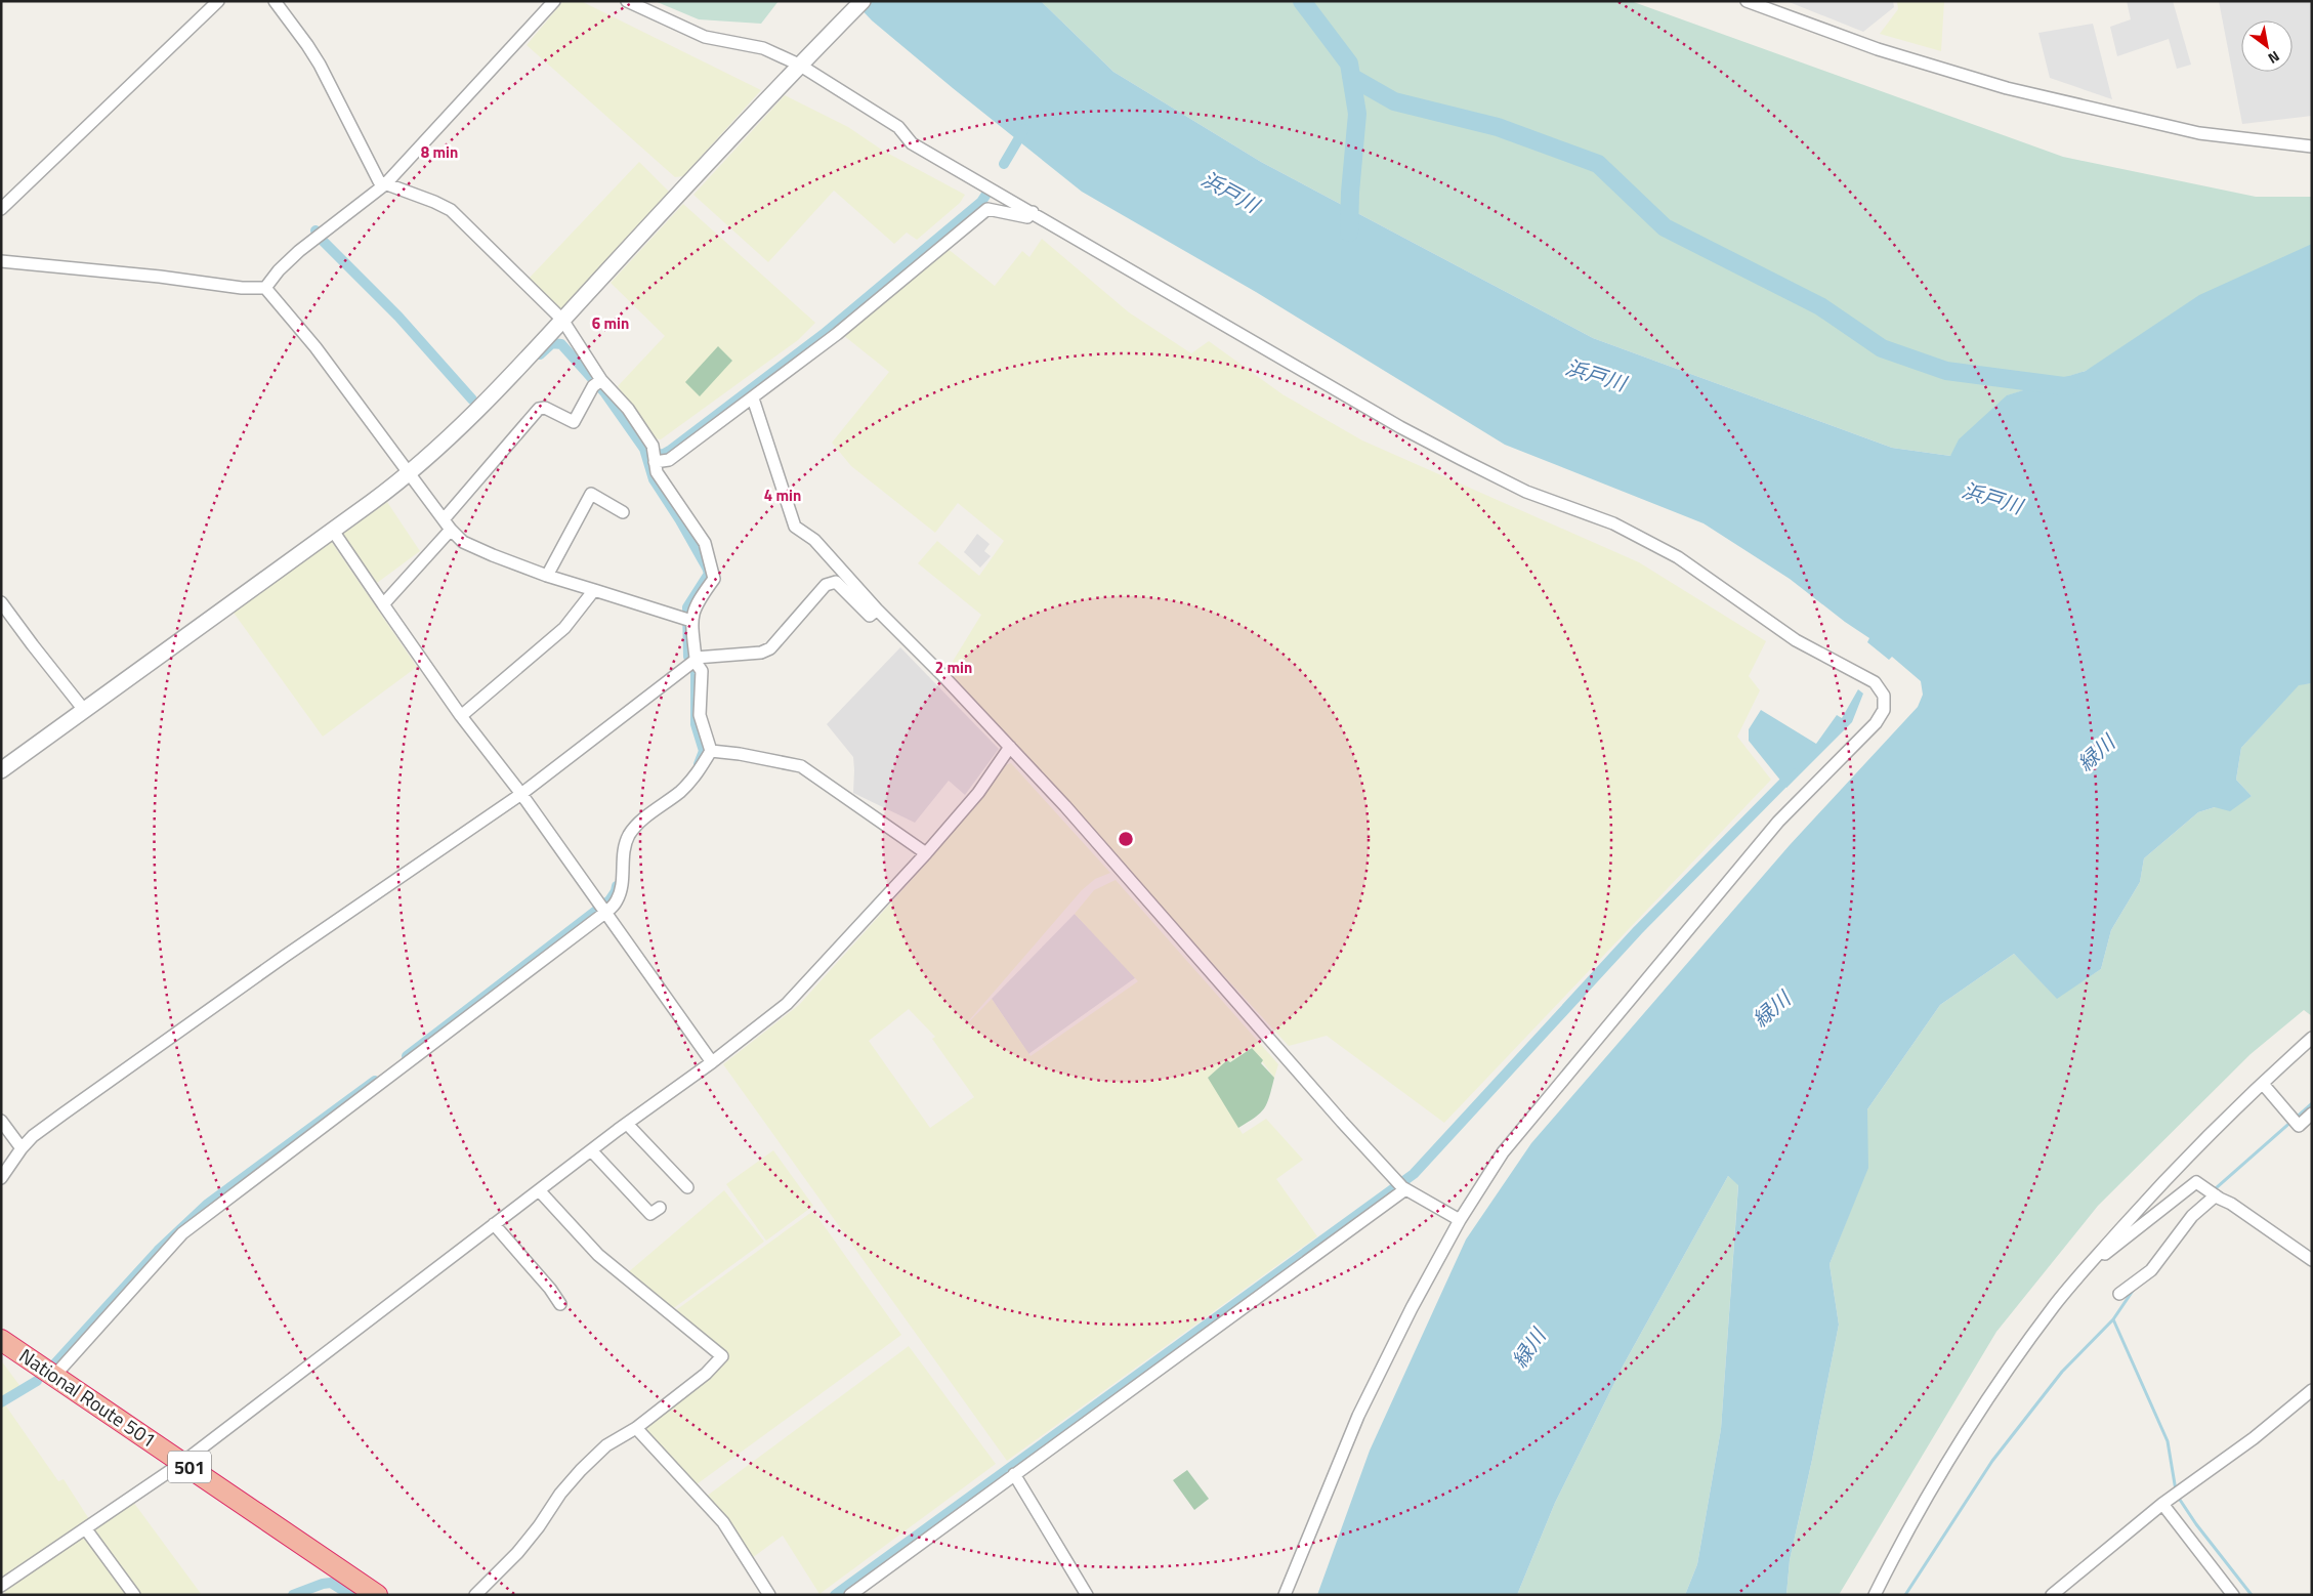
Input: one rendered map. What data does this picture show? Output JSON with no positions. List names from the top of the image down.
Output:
{
  "streets": {
    "highway": ["National Route 501", "501"]
  },
  "water": ["浜戸川", "緑川"],
  "north": "bottom right",
  "rings": [
    "8 min",
    "6 min",
    "4 min",
    "2 min"
  ]
}
